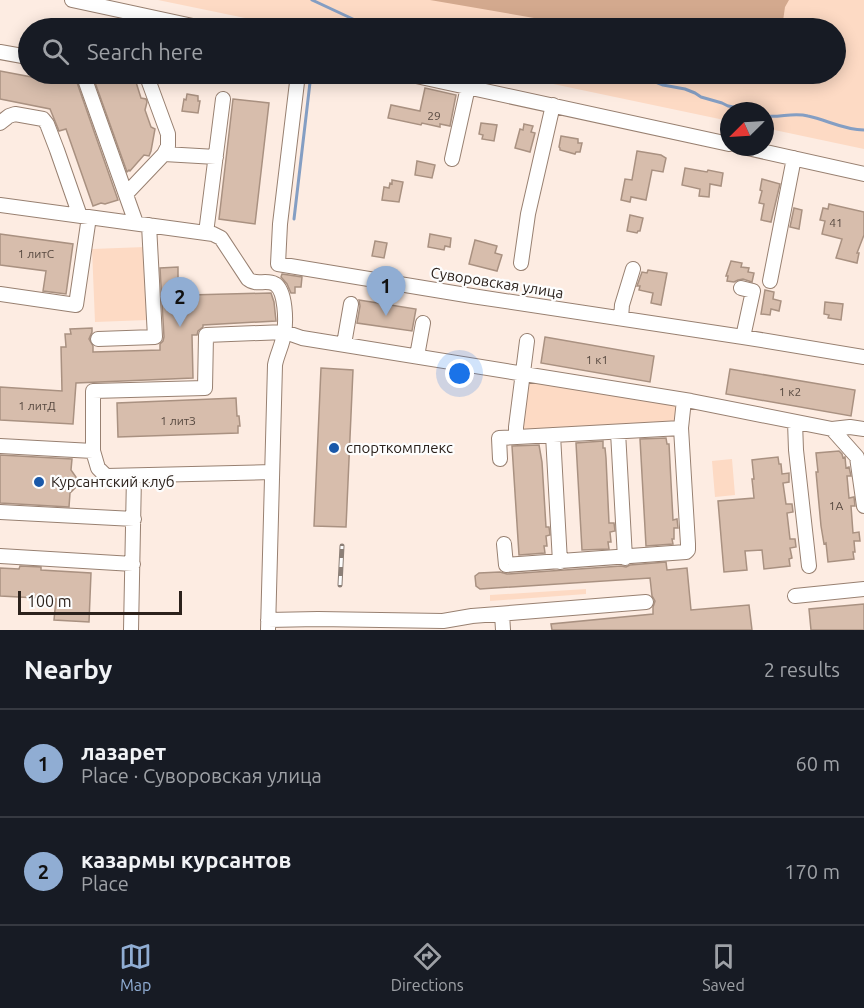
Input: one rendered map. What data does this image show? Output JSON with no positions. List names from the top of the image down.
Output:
{
  "streets": {
    "street": ["Суворовская улица"]
  },
  "places": ["спорткомплекс", "Курсантский клуб"],
  "house_numbers": [
    "29",
    "41",
    "1 литС",
    "1 к1",
    "1 к2",
    "1 литД",
    "1 литЗ",
    "1А"
  ],
  "scale_bar": "100 m",
  "north": "bottom left",
  "page": {
    "search": "Search here",
    "pins": ["1", "2"],
    "scale": "100 m",
    "heading": ["Nearby", "2 results"],
    "list": [
      {
        "mark": "1",
        "name": "лазарет",
        "note": "Place · Суворовская улица",
        "value": "60 m"
      },
      {
        "mark": "2",
        "name": "казармы курсантов",
        "note": "Place",
        "value": "170 m"
      }
    ],
    "nav": ["Map", "Directions", "Saved"]
  }
}
